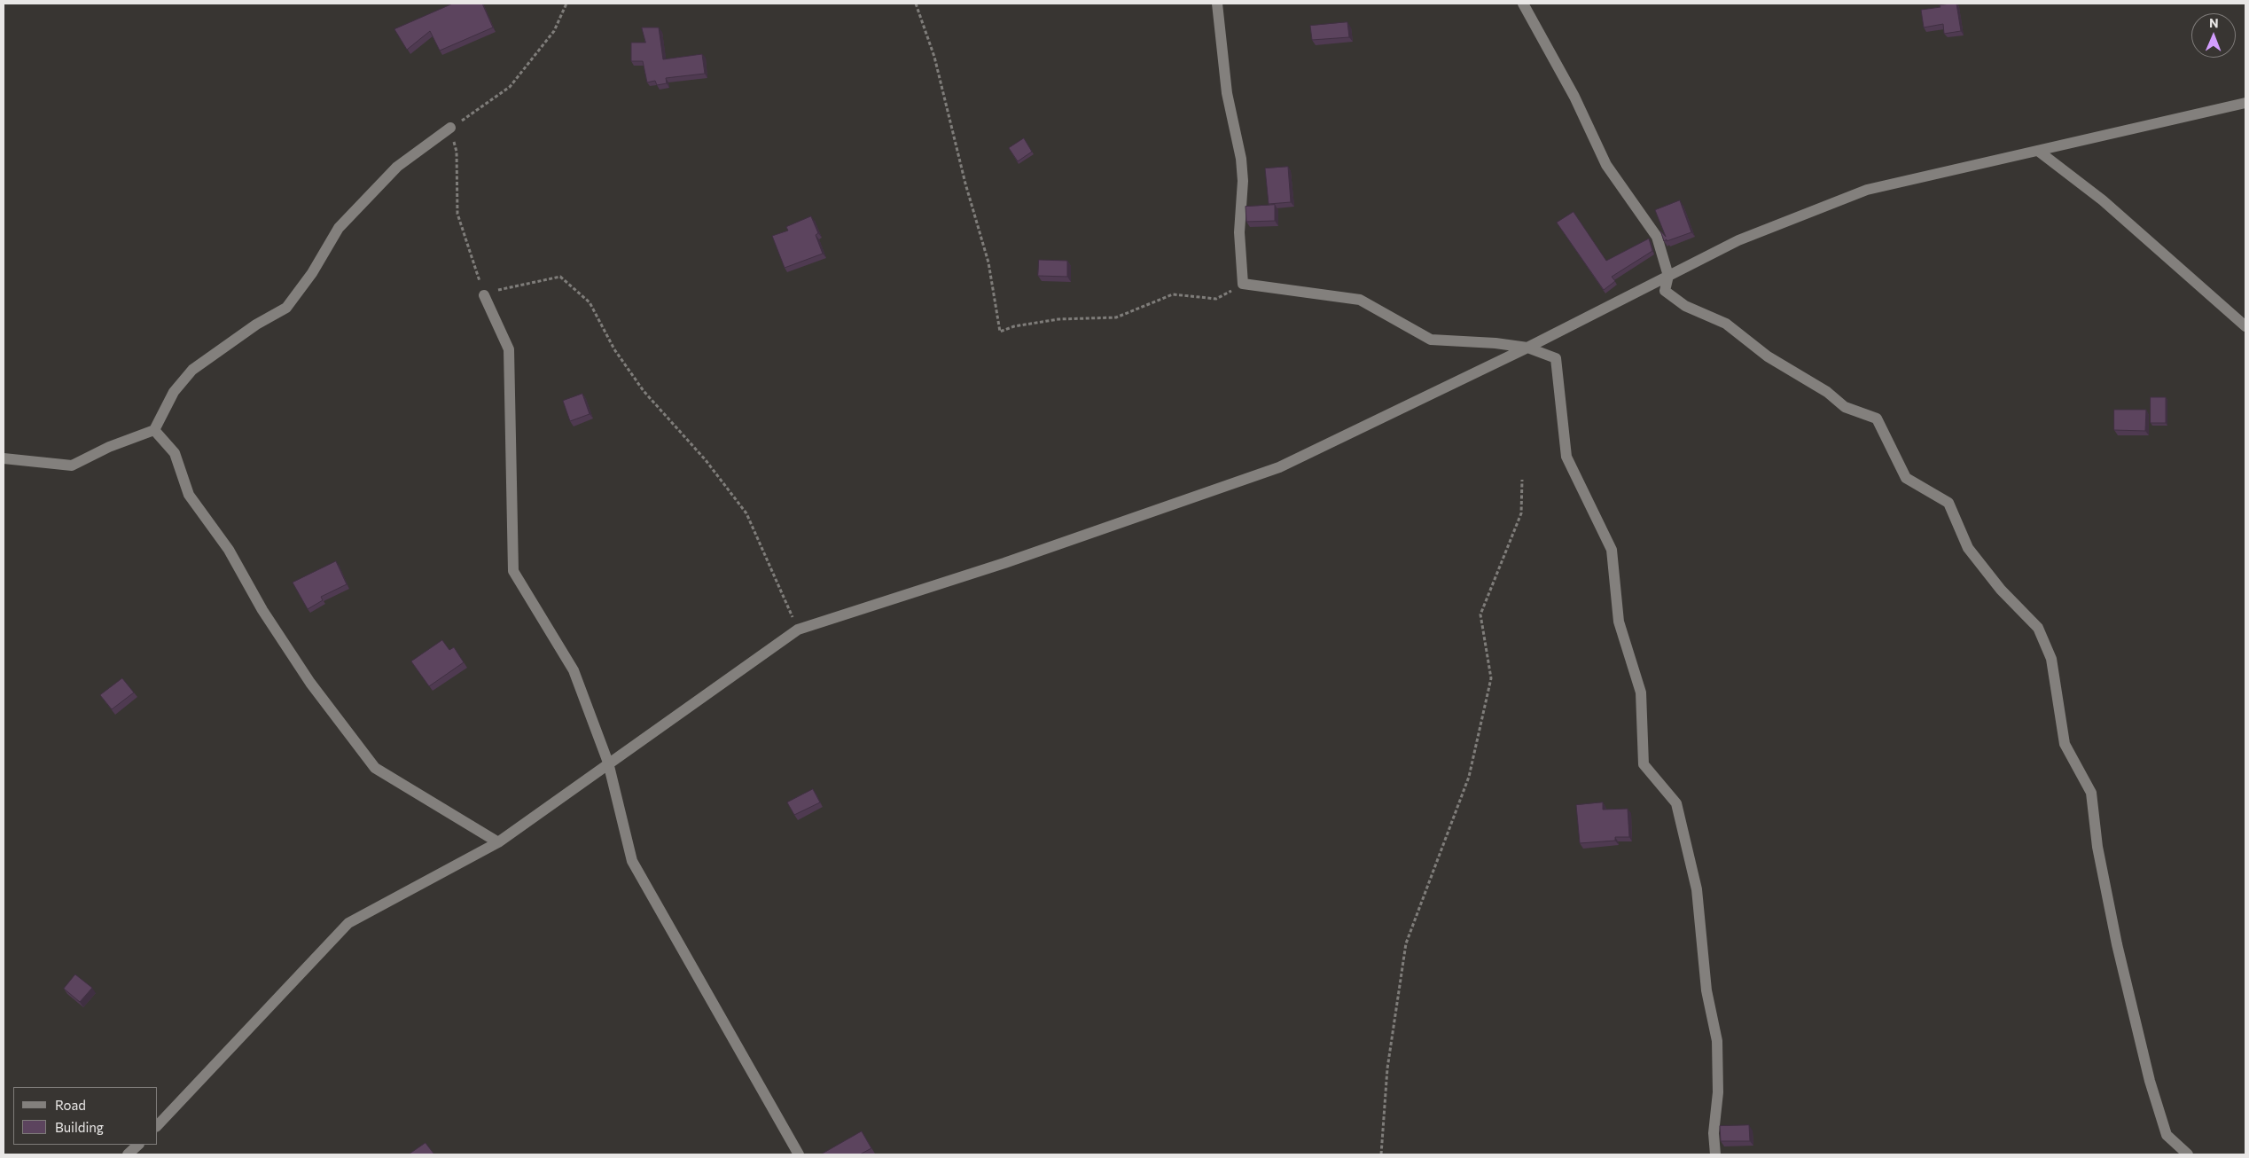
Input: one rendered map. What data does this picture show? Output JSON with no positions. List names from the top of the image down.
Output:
{
  "legend": ["Road", "Building"],
  "north": "top"
}
